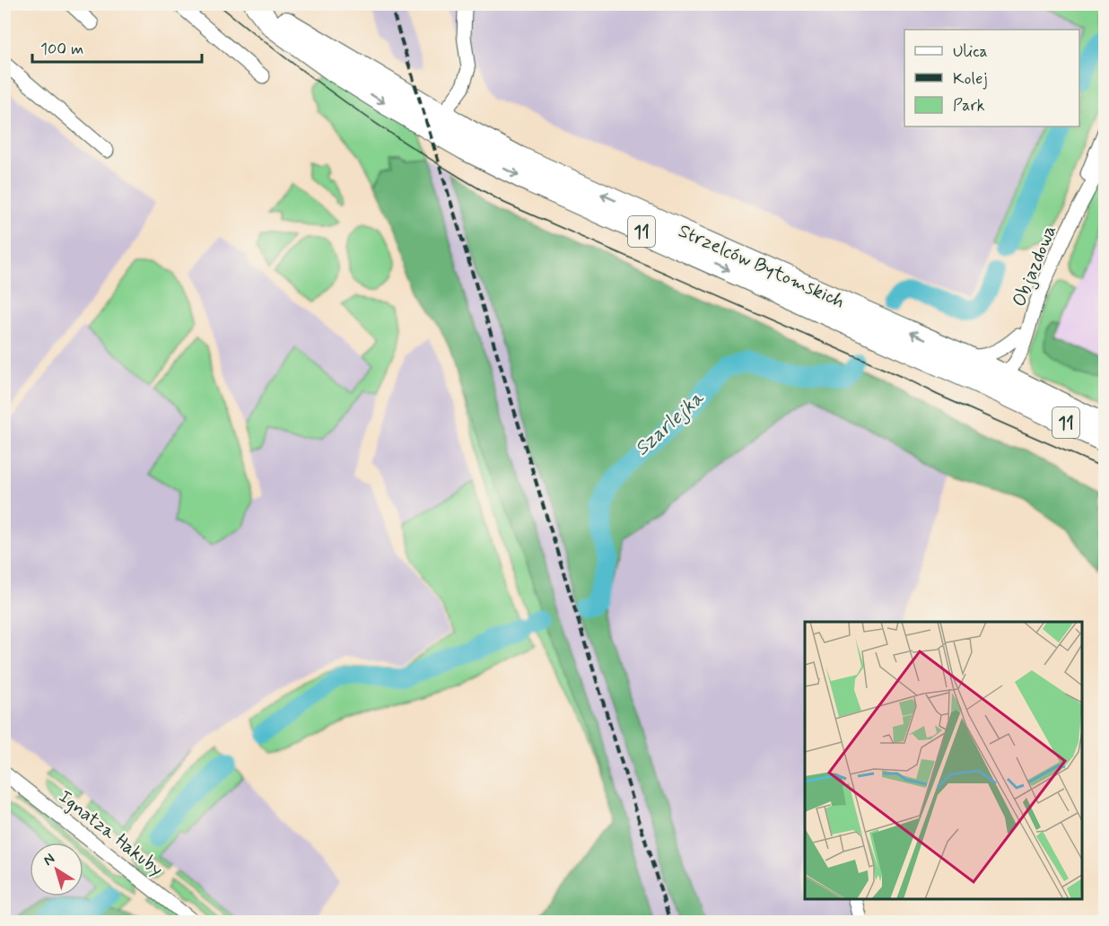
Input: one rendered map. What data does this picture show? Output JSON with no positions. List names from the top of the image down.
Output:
{
  "streets": {
    "highway": ["11", "Strzelców Bytomskich"],
    "street": ["Objazdowa", "Ignatza Hakuby"]
  },
  "crossings": [
    ["11", "Strzelców Bytomskich"],
    ["Strzelców Bytomskich", "Objazdowa"]
  ],
  "water": ["Szarlejka"],
  "legend": ["Ulica", "Kolej", "Park"],
  "scale_bar": "100 m",
  "north": "top left"
}
